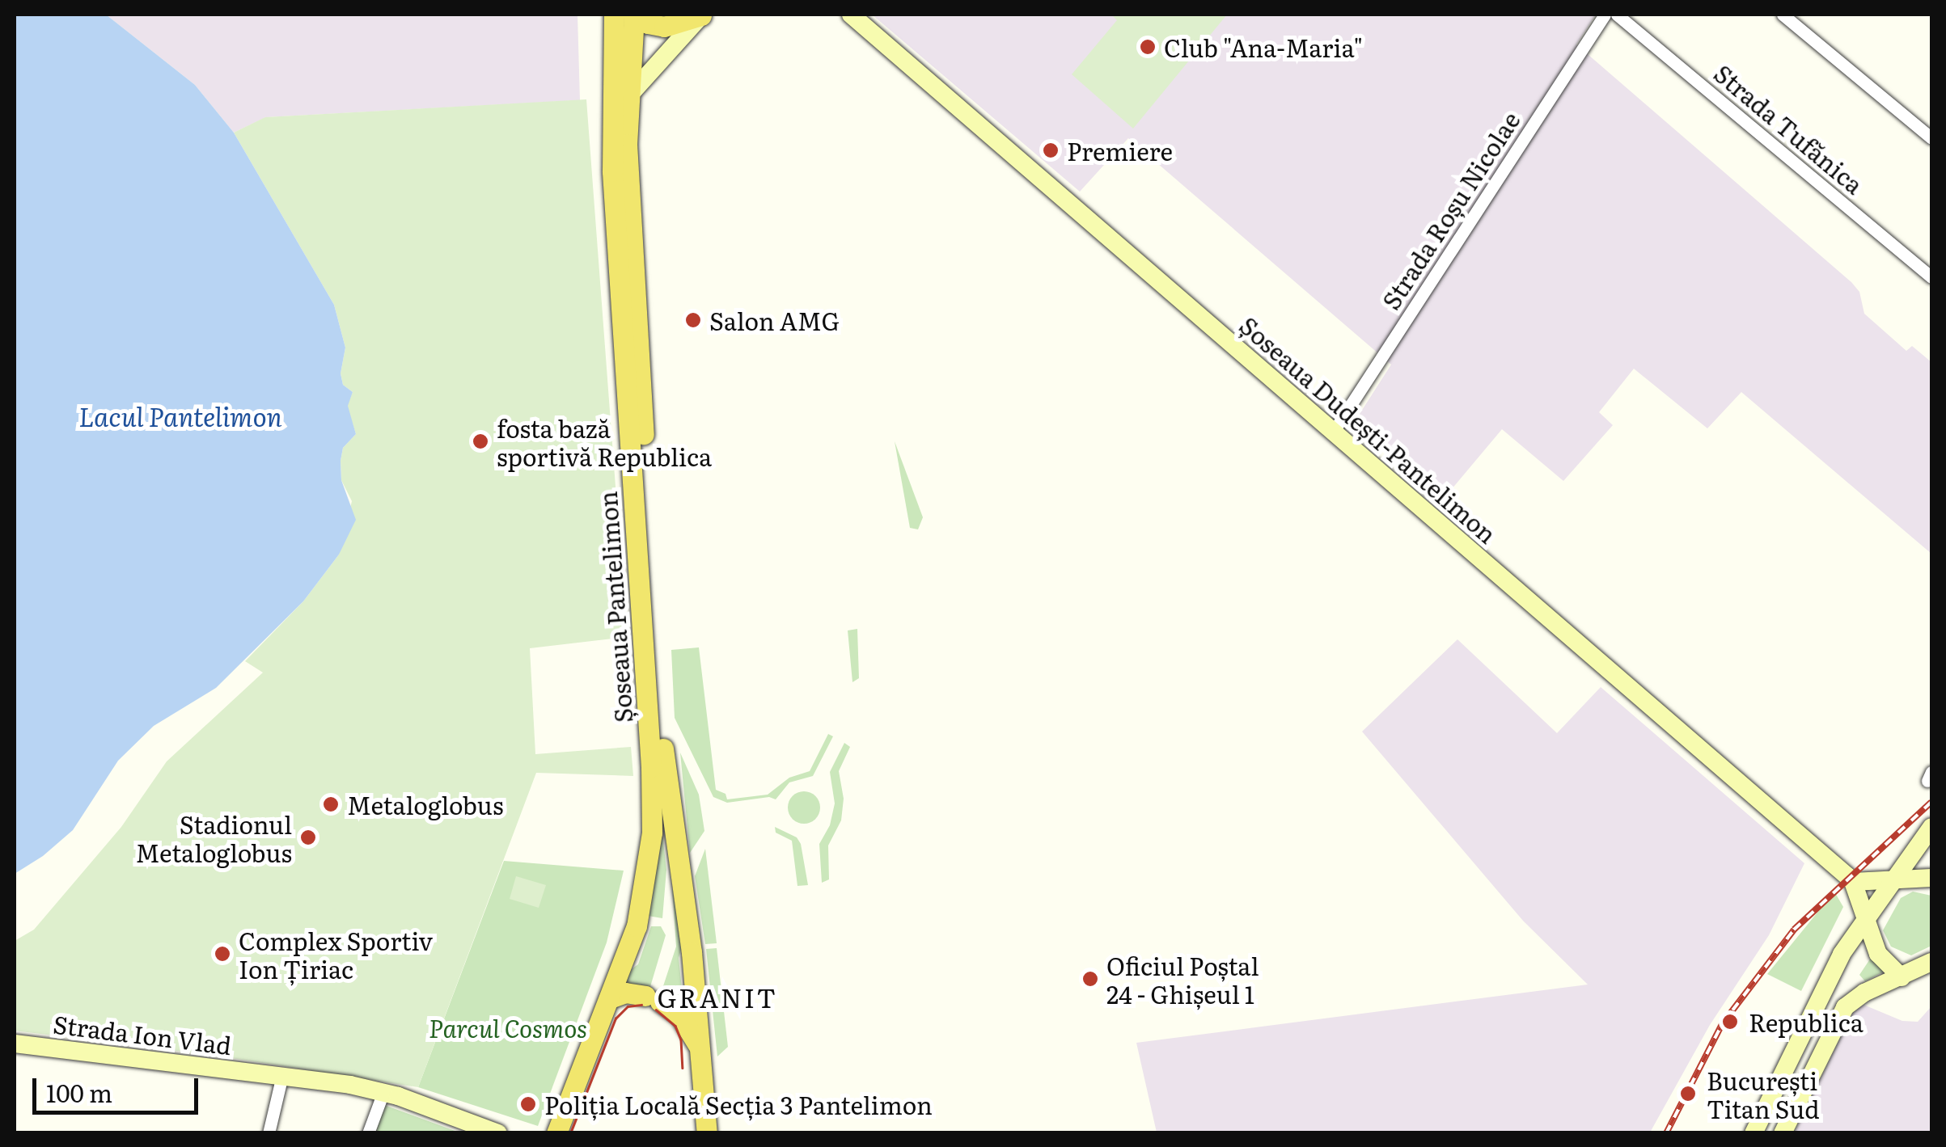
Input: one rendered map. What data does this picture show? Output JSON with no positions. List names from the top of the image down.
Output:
{
  "streets": {
    "main road": ["Șoseaua Pantelimon"],
    "street": [
      "Strada Tufănica",
      "Strada Roșu Nicolae",
      "Șoseaua Dudești-Pantelimon",
      "Strada Ion Vlad"
    ]
  },
  "crossings": [
    ["Strada Roșu Nicolae", "Șoseaua Dudești-Pantelimon"]
  ],
  "districts": ["GRANIT"],
  "water": ["Lacul Pantelimon"],
  "parks": ["Parcul Cosmos"],
  "places": [
    "Club \"Ana-Maria\"",
    "Premiere",
    "Salon AMG",
    "fosta bază sportivă Republica",
    "Metaloglobus",
    "Stadionul Metaloglobus",
    "Complex Sportiv Ion Țiriac",
    "Oficiul Poștal 24 - Ghișeul 1",
    "Republica",
    "București Titan Sud",
    "Poliția Locală Secția 3 Pantelimon"
  ],
  "scale_bar": "100 m"
}
